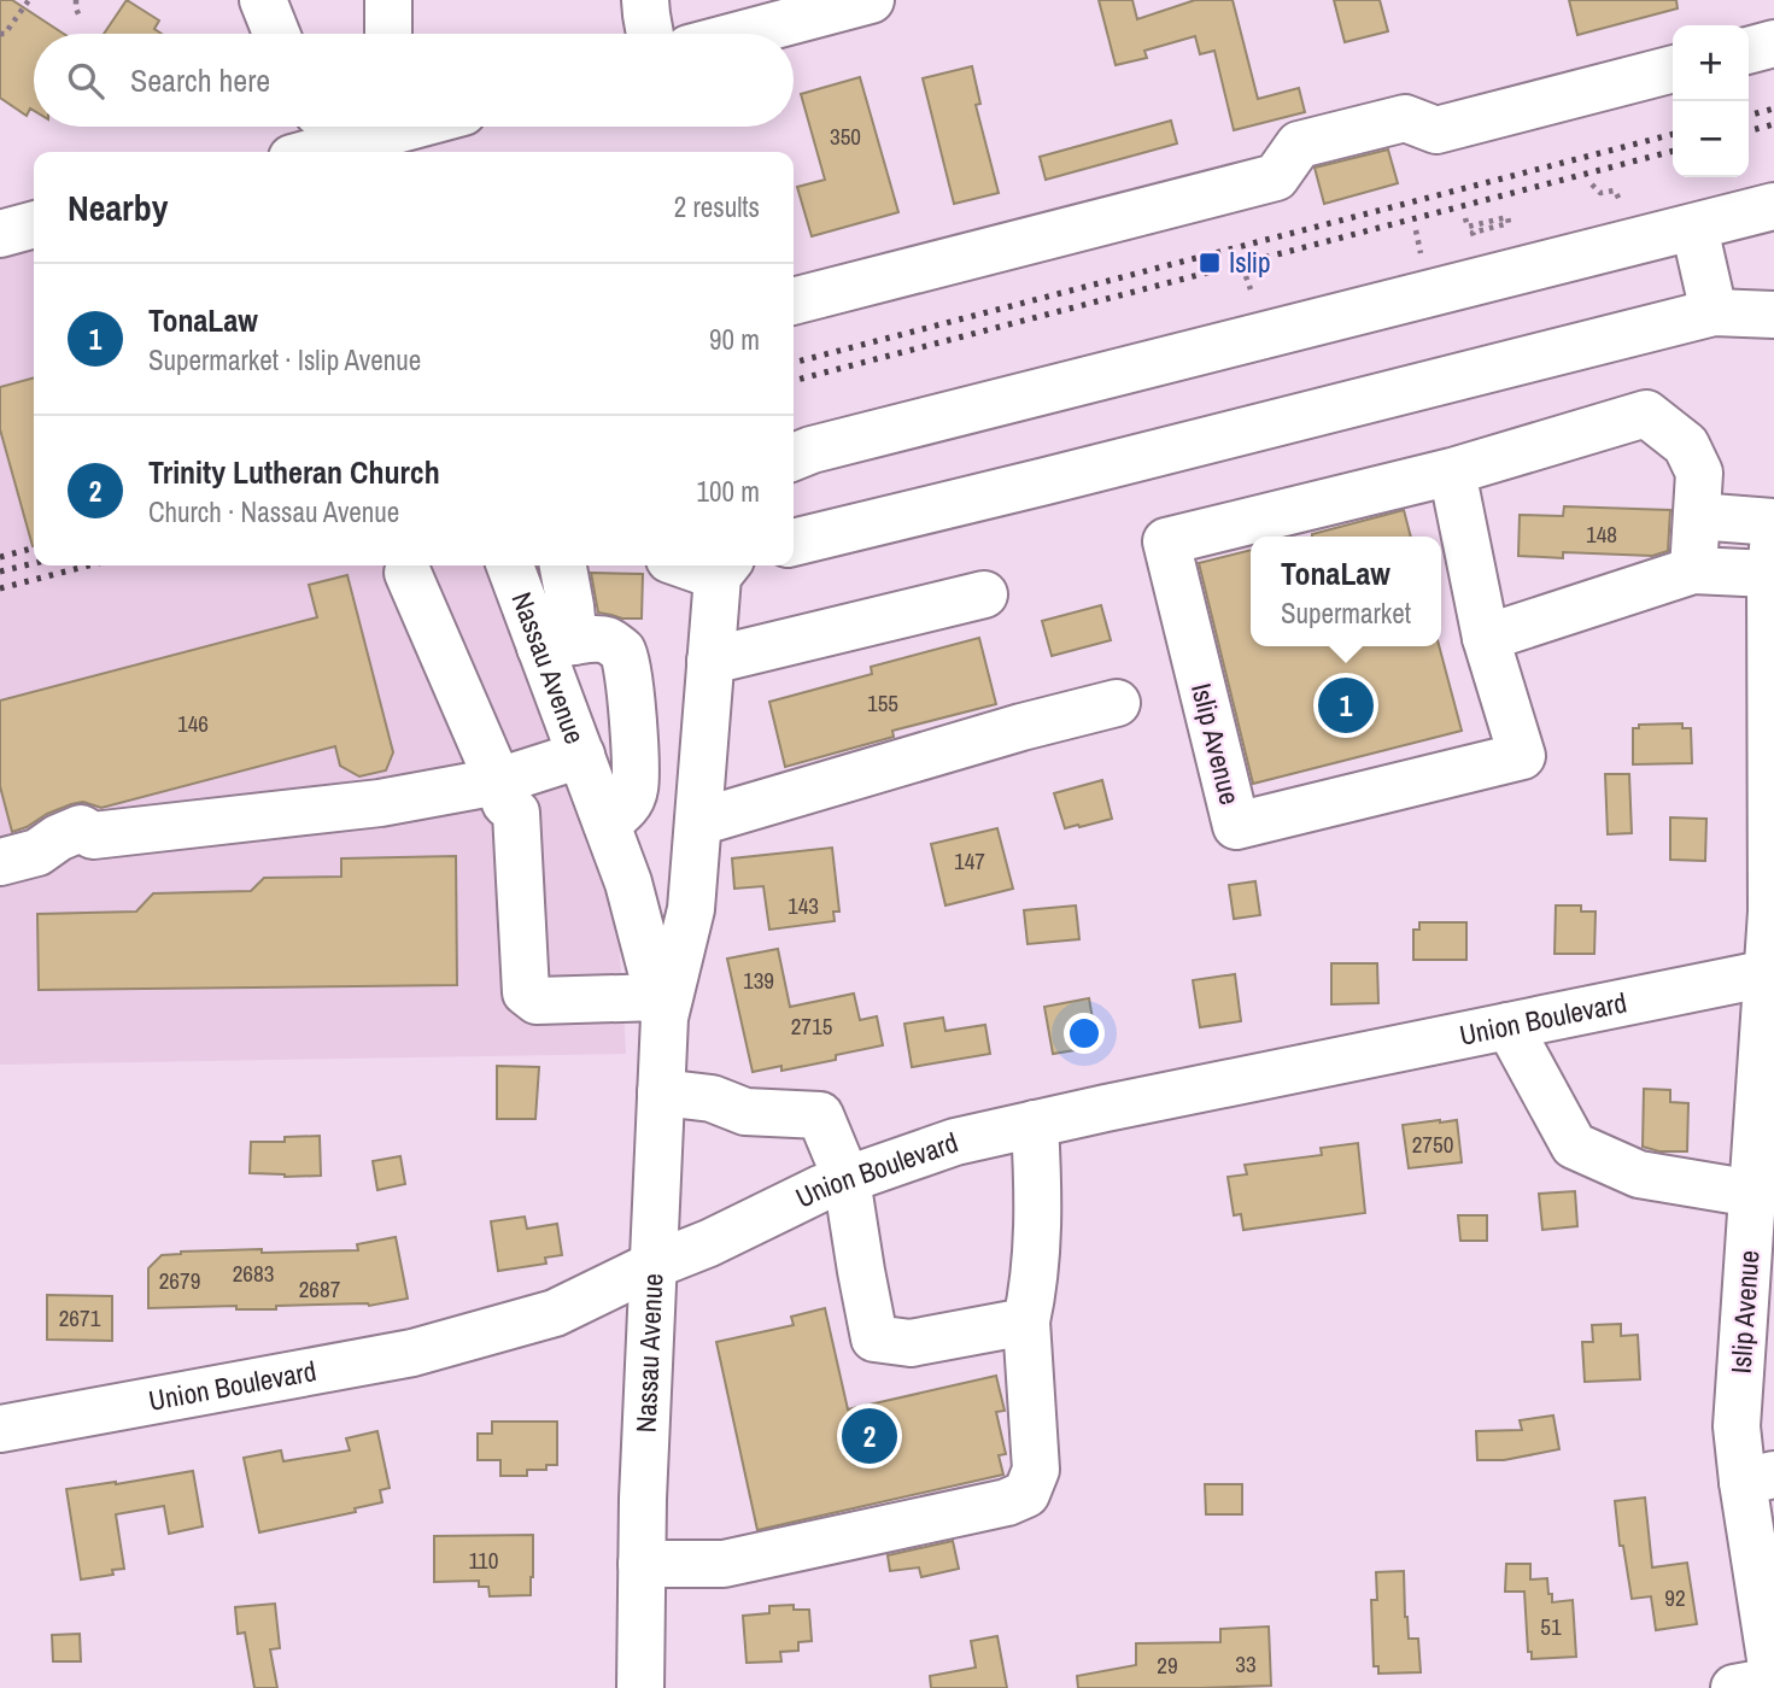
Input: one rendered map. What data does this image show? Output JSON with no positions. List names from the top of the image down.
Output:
{
  "streets": {
    "street": ["Nassau Avenue", "Islip Avenue", "Union Boulevard"]
  },
  "crossings": [
    ["Nassau Avenue", "Union Boulevard"],
    ["Islip Avenue", "Union Boulevard"]
  ],
  "places": {
    "transit": ["Islip"]
  },
  "house_numbers": [
    "350",
    "148",
    "155",
    "146",
    "147",
    "143",
    "139",
    "2715",
    "2750",
    "2683",
    "2679",
    "2687",
    "2671",
    "110",
    "92",
    "51",
    "33",
    "29"
  ],
  "page": {
    "map_buttons": ["+", "−"],
    "search": "Search here",
    "heading": ["Nearby", "2 results"],
    "list": [
      {
        "mark": "1",
        "name": "TonaLaw",
        "note": "Supermarket · Islip Avenue",
        "value": "90 m"
      },
      {
        "mark": "2",
        "name": "Trinity Lutheran Church",
        "note": "Church · Nassau Avenue",
        "value": "100 m"
      }
    ],
    "popup": ["TonaLaw", "Supermarket"],
    "pins": ["1", "2"]
  }
}
